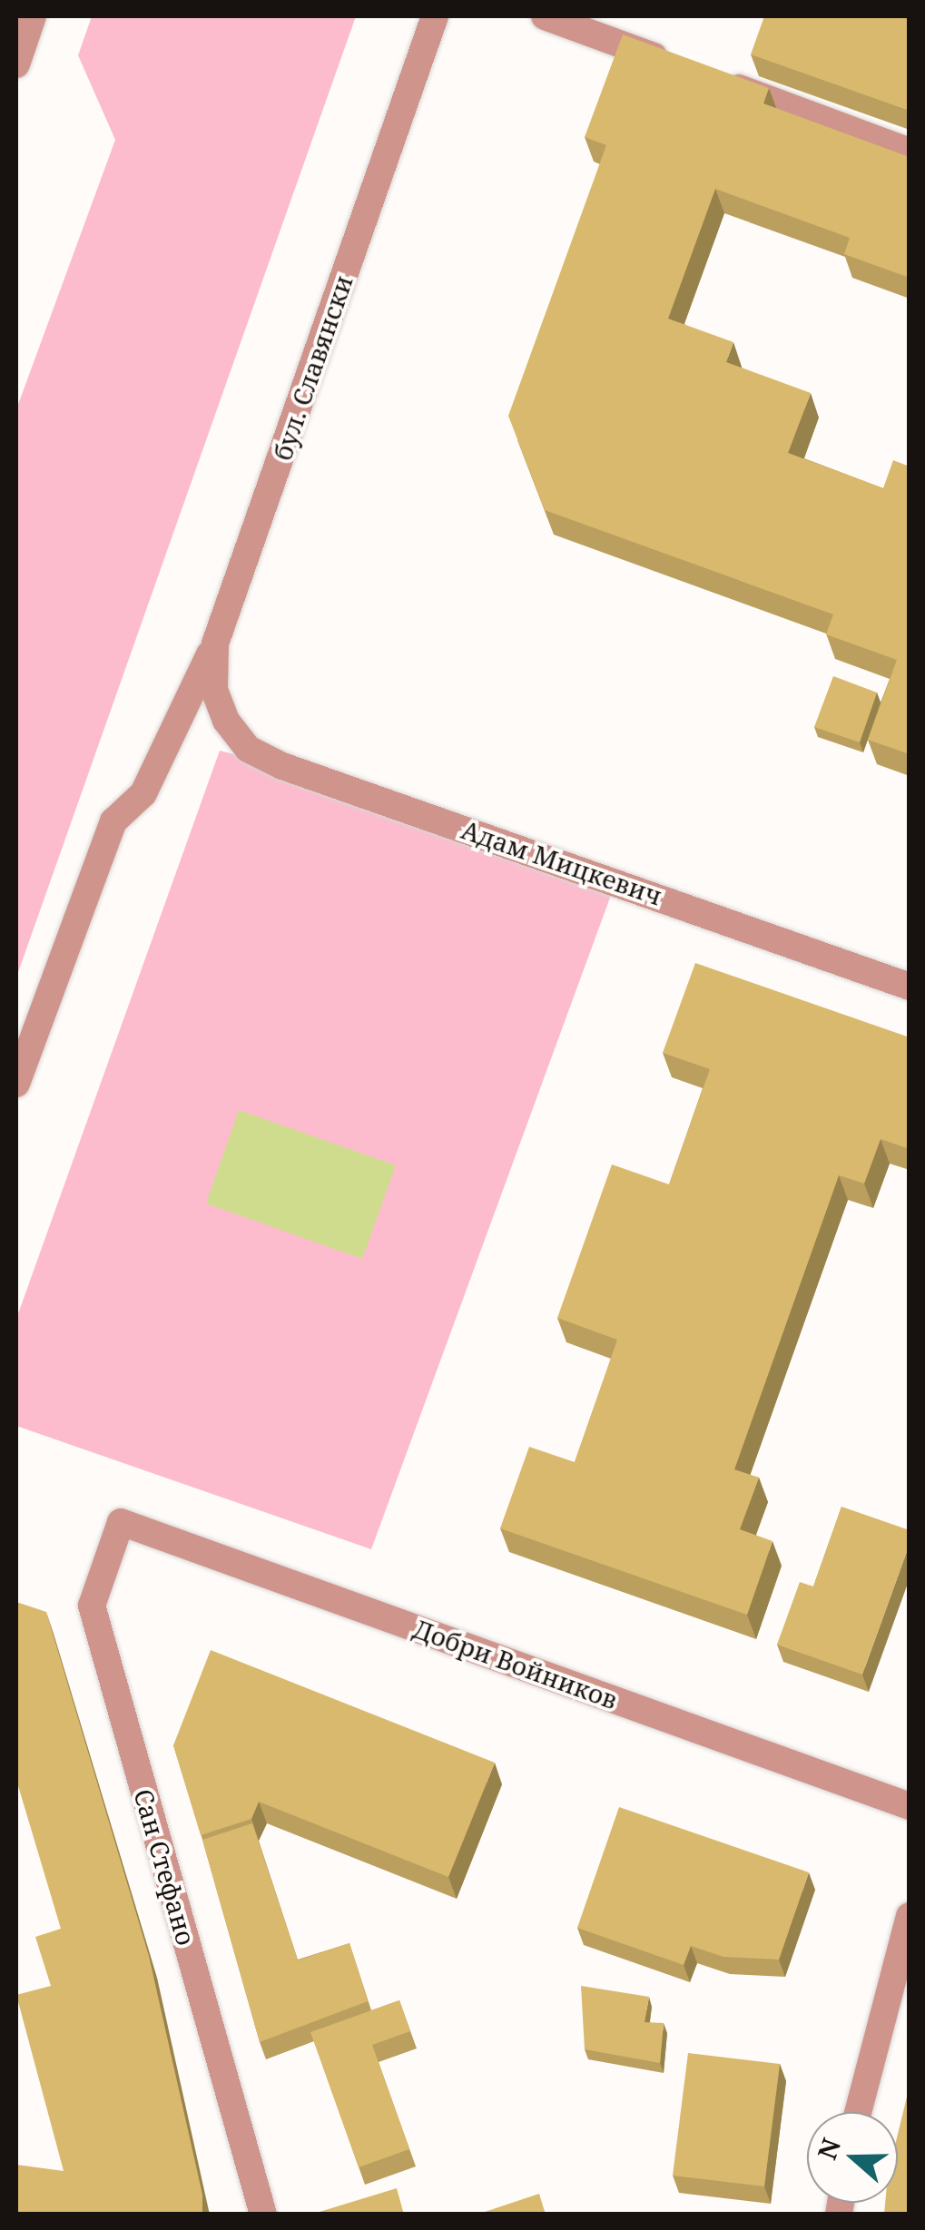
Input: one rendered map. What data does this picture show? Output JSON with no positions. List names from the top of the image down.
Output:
{
  "streets": {
    "street": [
      "бул. Славянски",
      "Адам Мицкевич",
      "Добри Войников",
      "Сан Стефано"
    ]
  },
  "crossings": [
    ["бул. Славянски", "Адам Мицкевич"],
    ["Добри Войников", "Сан Стефано"]
  ],
  "north": "left"
}
